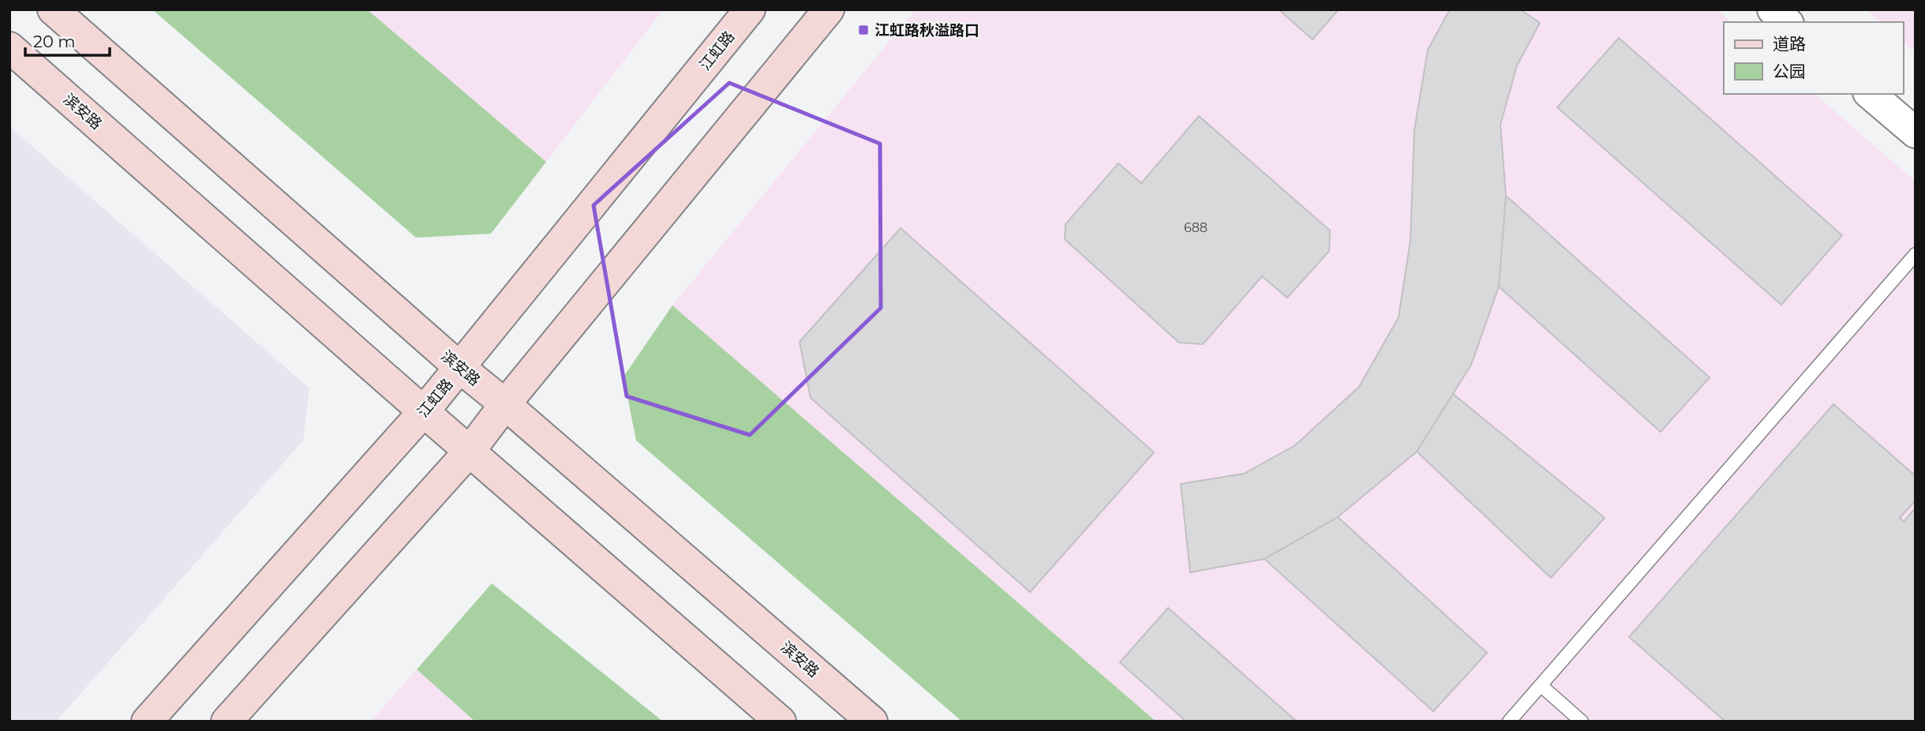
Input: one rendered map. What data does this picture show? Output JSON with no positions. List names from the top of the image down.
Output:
{
  "streets": {
    "main road": ["江虹路", "滨安路"]
  },
  "crossings": [
    ["江虹路", "滨安路"]
  ],
  "places": {
    "transit": ["江虹路秋溢路口"]
  },
  "house_numbers": ["688"],
  "legend": ["道路", "公园"],
  "scale_bar": "20 m"
}
